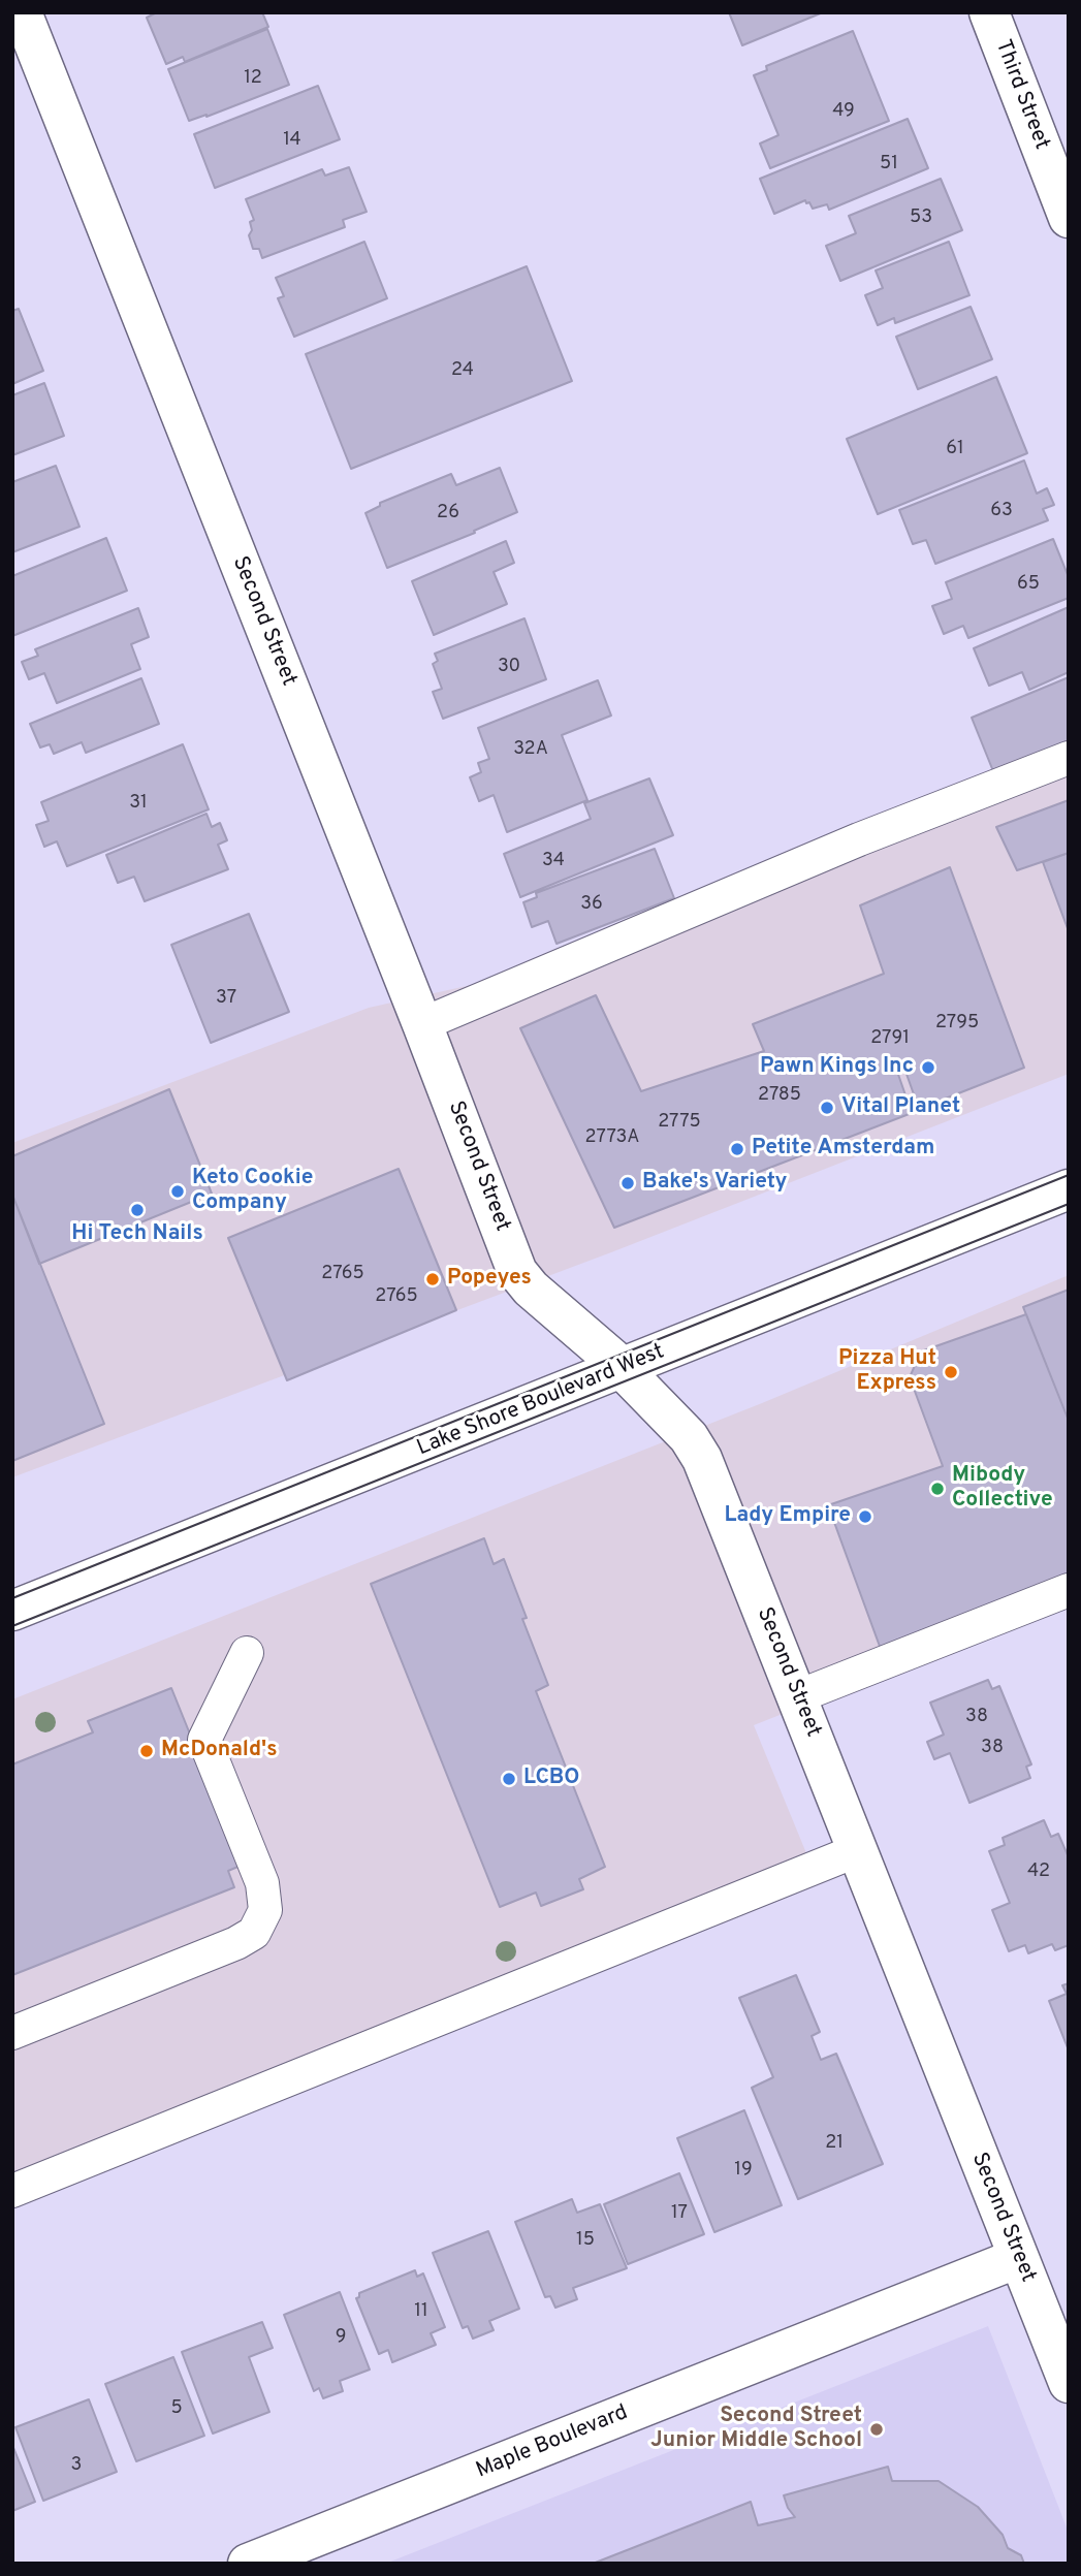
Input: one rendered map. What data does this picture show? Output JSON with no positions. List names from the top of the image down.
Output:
{
  "streets": {
    "street": [
      "Third Street",
      "Second Street",
      "Lake Shore Boulevard West",
      "Maple Boulevard"
    ]
  },
  "crossings": [
    ["Second Street", "Lake Shore Boulevard West"],
    ["Second Street", "Maple Boulevard"]
  ],
  "places": [
    "Pawn Kings Inc",
    "Vital Planet",
    "Petite Amsterdam",
    "Bake's Variety",
    "Keto Cookie Company",
    "Hi Tech Nails",
    "Popeyes",
    "Pizza Hut Express",
    "Mibody Collective",
    "Lady Empire",
    "McDonald's",
    "LCBO",
    "Second Street Junior Middle School"
  ],
  "house_numbers": [
    "12",
    "49",
    "14",
    "51",
    "53",
    "24",
    "61",
    "63",
    "26",
    "65",
    "30",
    "32A",
    "31",
    "34",
    "36",
    "37",
    "2795",
    "2791",
    "2785",
    "2775",
    "2773A",
    "2765",
    "2765",
    "38",
    "38",
    "42",
    "21",
    "19",
    "17",
    "15",
    "11",
    "9",
    "5",
    "3"
  ]
}
